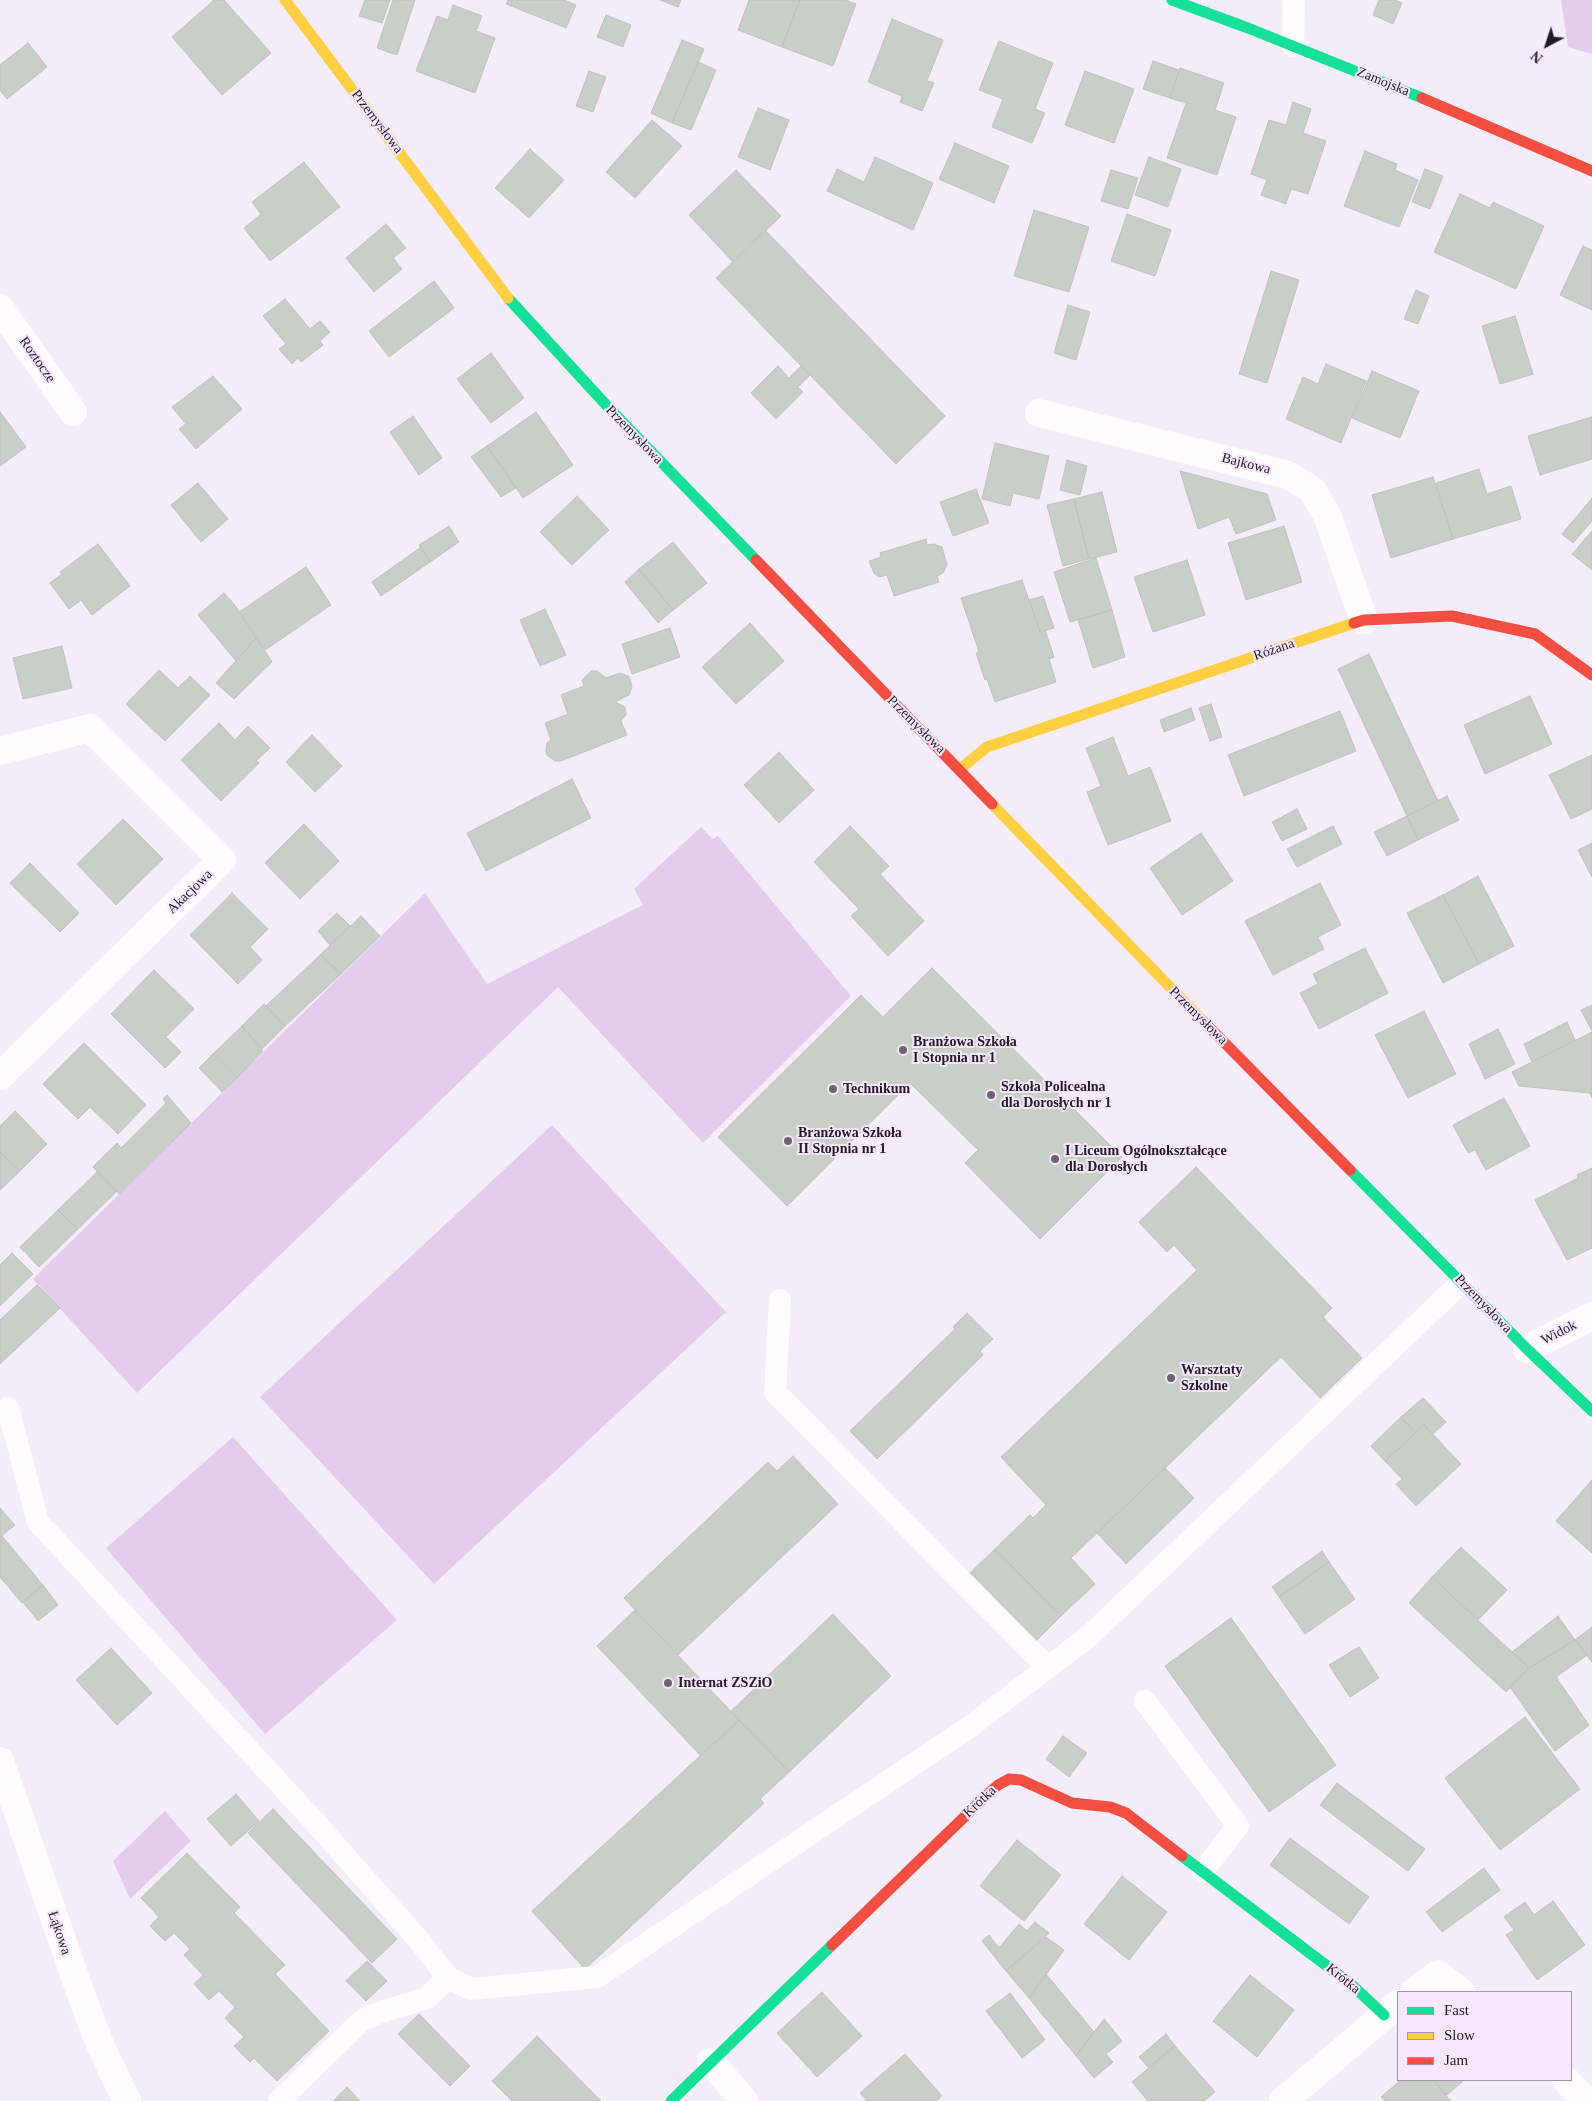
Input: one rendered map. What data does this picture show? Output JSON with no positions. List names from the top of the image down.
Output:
{
  "streets": {
    "street": [
      "Zamojska",
      "Przemysłowa",
      "Roztocze",
      "Bajkowa",
      "Różana",
      "Akacjowa",
      "Widok",
      "Krótka",
      "Łąkowa"
    ]
  },
  "crossings": [
    ["Przemysłowa", "Różana"],
    ["Przemysłowa", "Widok"],
    ["Bajkowa", "Różana"]
  ],
  "places": [
    "Branżowa Szkoła I Stopnia nr 1",
    "Technikum",
    "Szkoła Policealna dla Dorosłych nr 1",
    "Branżowa Szkoła II Stopnia nr 1",
    "I Liceum Ogólnokształcące dla Dorosłych",
    "Warsztaty Szkolne",
    "Internat ZSZiO"
  ],
  "legend": ["Fast", "Slow", "Jam"],
  "north": "bottom left"
}
